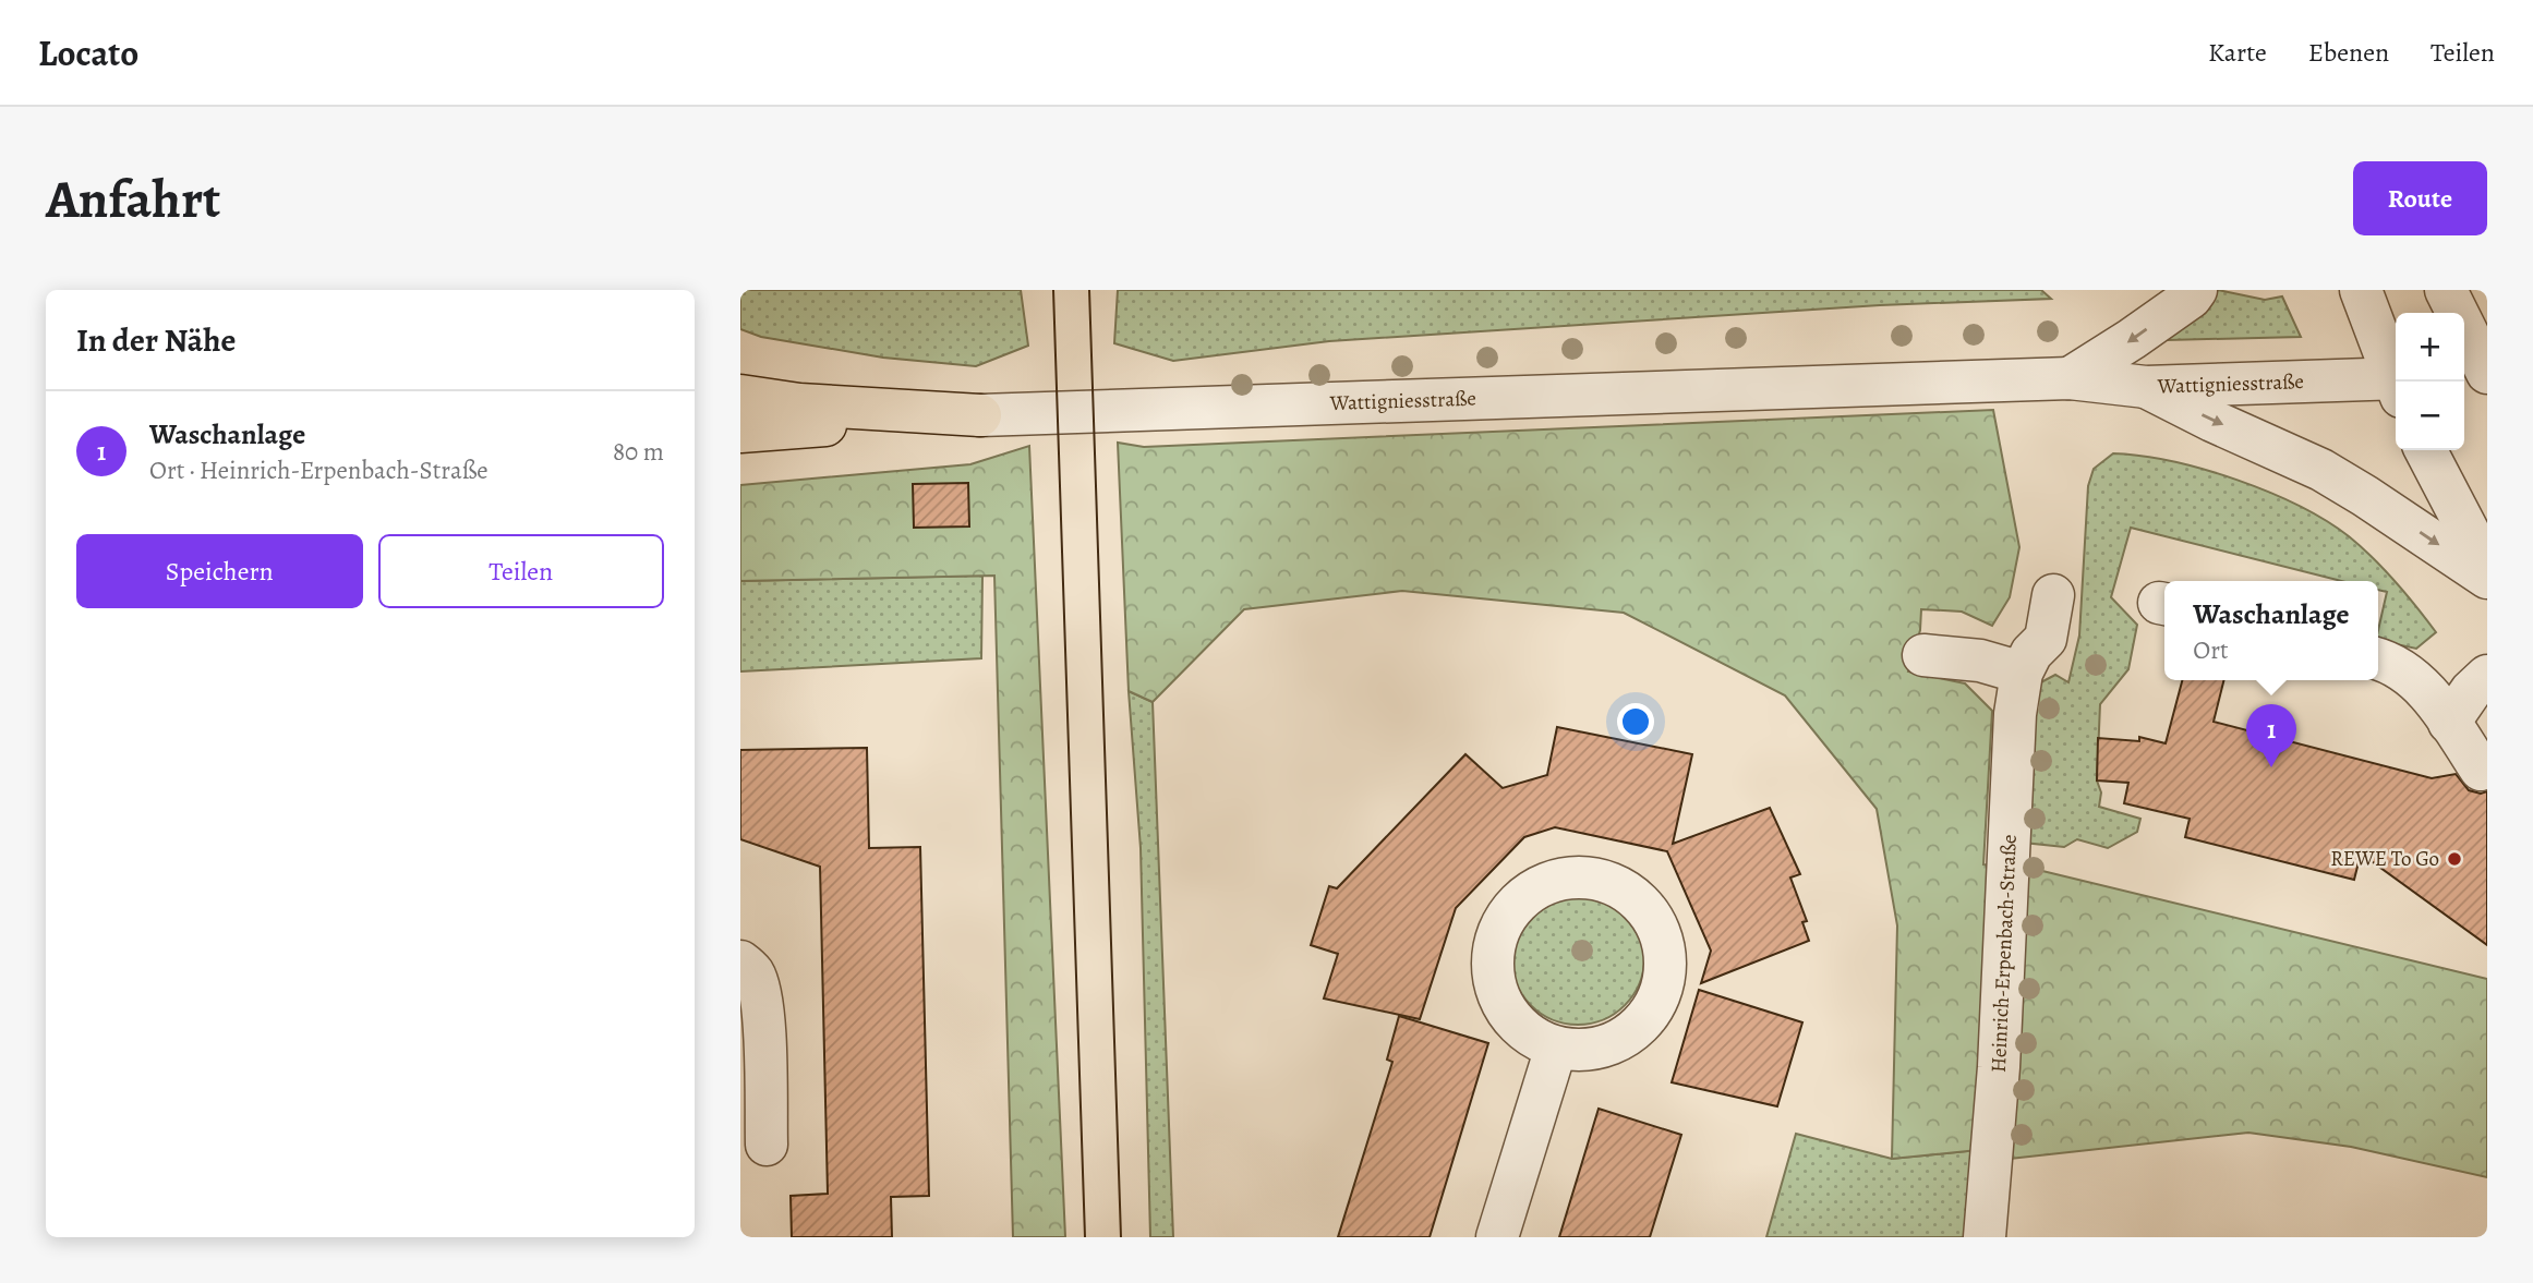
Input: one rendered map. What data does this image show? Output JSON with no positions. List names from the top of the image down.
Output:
{
  "streets": {
    "main road": ["Wattigniesstraße"],
    "street": ["Heinrich-Erpenbach-Straße"]
  },
  "places": ["REWE To Go"],
  "page": {
    "header": "Locato",
    "nav": ["Karte", "Ebenen", "Teilen"],
    "buttons": [
      "Route",
      ["Speichern", "Teilen"]
    ],
    "title": "Anfahrt",
    "heading": "In der Nähe",
    "map_buttons": ["+", "−"],
    "list": [
      {
        "mark": "1",
        "name": "Waschanlage",
        "note": "Ort · Heinrich-Erpenbach-Straße",
        "value": "80 m"
      }
    ],
    "popup": ["Waschanlage", "Ort"],
    "pins": "1"
  }
}
